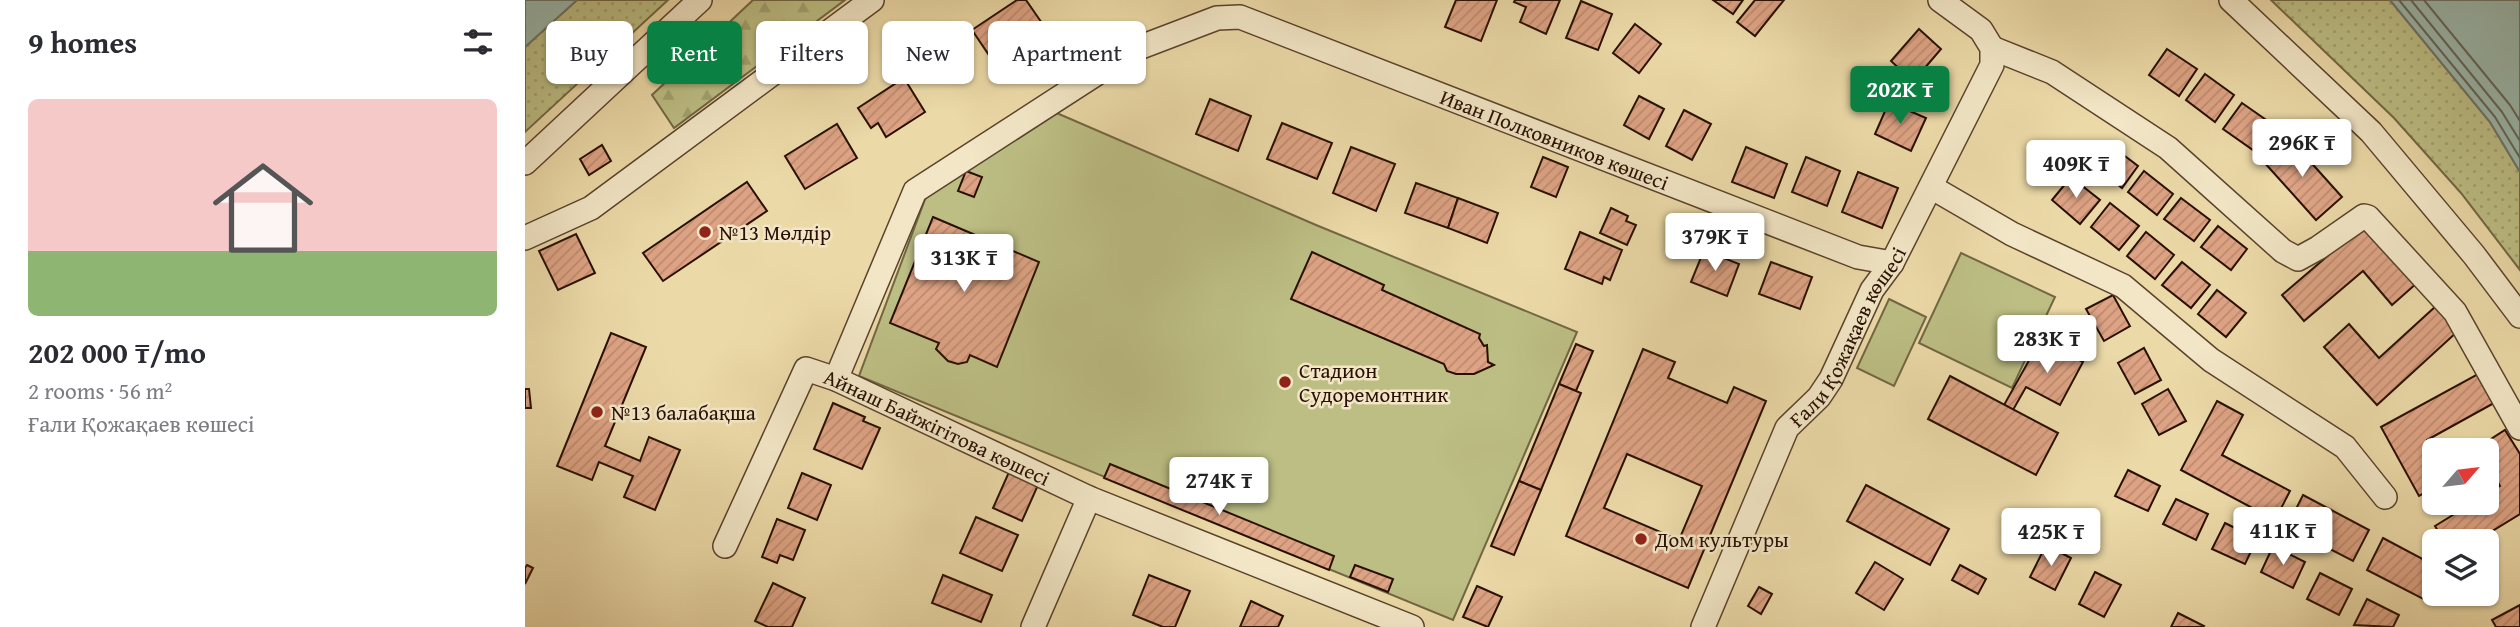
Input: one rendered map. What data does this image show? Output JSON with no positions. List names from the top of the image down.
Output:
{
  "streets": {
    "street": ["Иван Полковников көшесі", "Ғали Қожақаев көшесі", "Айнаш Байжігітова көшесі"]
  },
  "crossings": [
    ["Иван Полковников көшесі", "Ғали Қожақаев көшесі"],
    ["Иван Полковников көшесі", "Айнаш Байжігітова көшесі"]
  ],
  "places": [
    "№13 Мөлдiр",
    "Стадион Судоремонтник",
    "№13 балабақша",
    "Дом культуры"
  ],
  "north": "top right",
  "page": {
    "heading": "9 homes",
    "chip": [
      "Buy",
      "Rent",
      "Filters",
      "New",
      "Apartment"
    ],
    "price": [
      "202K ₸",
      "296K ₸",
      "409K ₸",
      "379K ₸",
      "313K ₸",
      "283K ₸",
      "274K ₸",
      "411K ₸",
      "425K ₸"
    ],
    "list": [
      {
        "name": "202 000 ₸/mo",
        "note": "2 rooms · 56 m² · Ғали Қожақаев көшесі"
      }
    ]
  }
}
